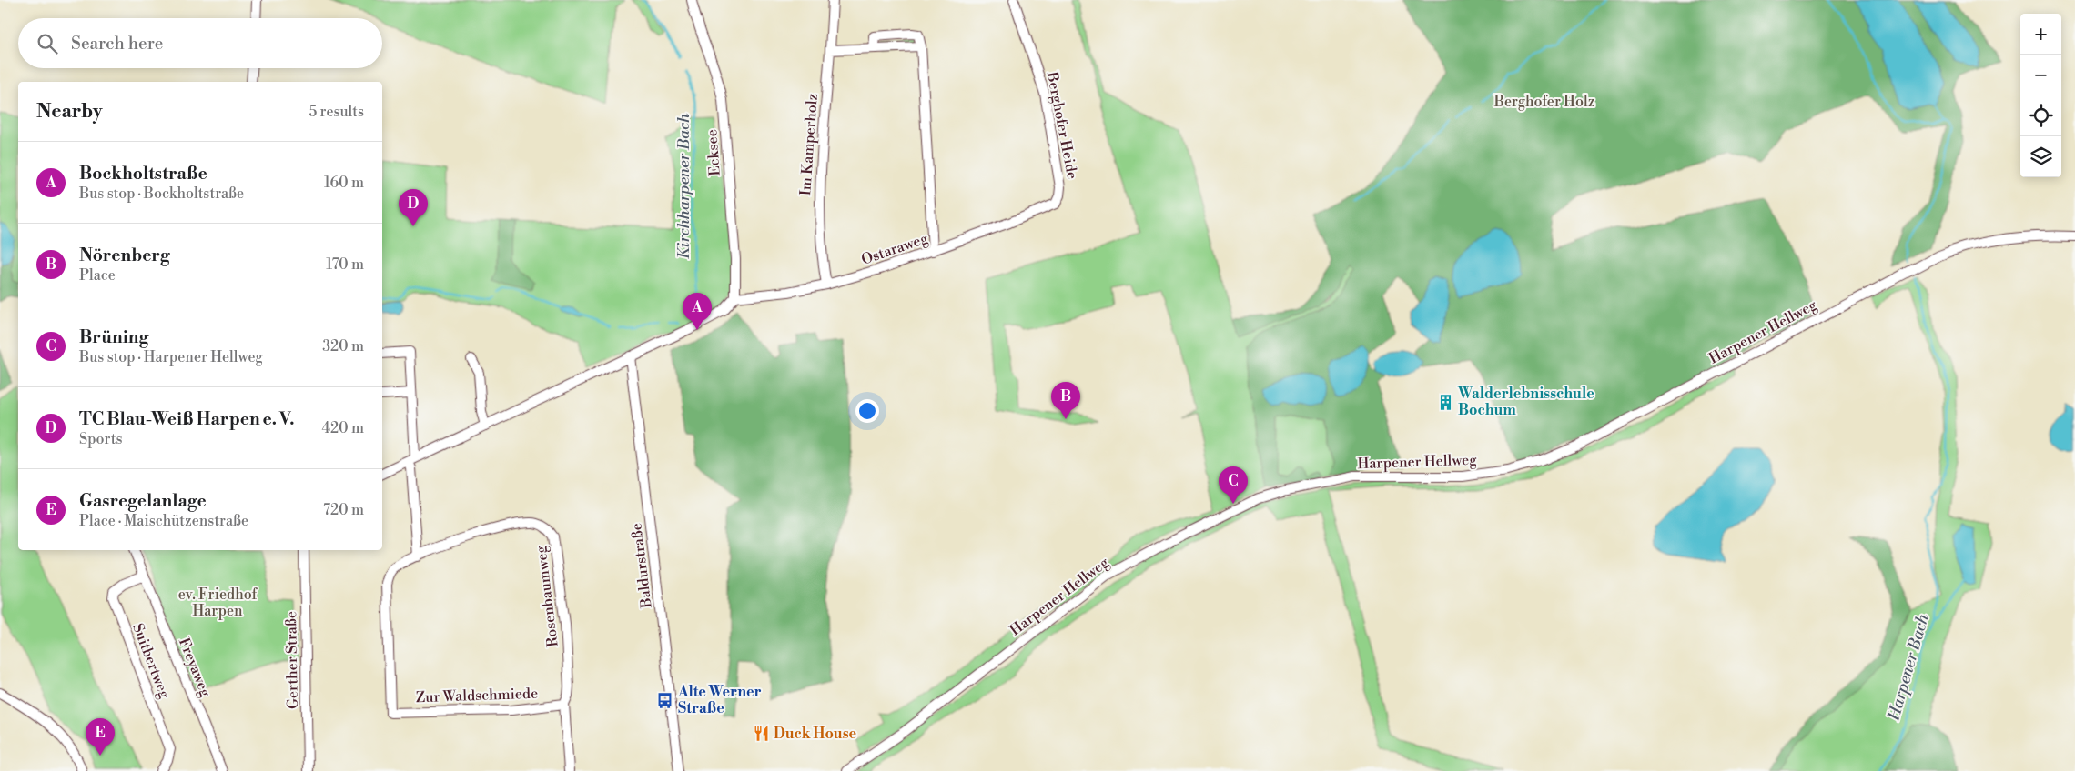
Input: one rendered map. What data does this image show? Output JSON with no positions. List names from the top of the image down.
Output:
{
  "streets": {
    "street": [
      "Berghofer Heide",
      "Im Kamperholz",
      "Ecksee",
      "Ostaraweg",
      "Harpener Hellweg",
      "Baldurstraße",
      "Rosenbaumweg",
      "Gerther Straße",
      "Suitbertweg",
      "Freyaweg",
      "Zur Waldschmiede"
    ]
  },
  "crossings": [
    ["Berghofer Heide", "Ostaraweg"],
    ["Im Kamperholz", "Ostaraweg"],
    ["Ecksee", "Ostaraweg"],
    ["Rosenbaumweg", "Zur Waldschmiede"],
    ["Suitbertweg", "Freyaweg"]
  ],
  "water": ["Kirchharpener Bach", "Harpener Bach"],
  "parks": ["Berghofer Holz", "ev. Friedhof Harpen"],
  "places": {
    "building": ["Walderlebnisschule Bochum"],
    "bus stop": ["Alte Werner Straße"],
    "restaurant": ["Duck House"]
  },
  "page": {
    "map_buttons": ["+", "−"],
    "search": "Search here",
    "heading": ["Nearby", "5 results"],
    "list": [
      {
        "mark": "A",
        "name": "Bockholtstraße",
        "note": "Bus stop · Bockholtstraße",
        "value": "160 m"
      },
      {
        "mark": "B",
        "name": "Nörenberg",
        "note": "Place",
        "value": "170 m"
      },
      {
        "mark": "C",
        "name": "Brüning",
        "note": "Bus stop · Harpener Hellweg",
        "value": "320 m"
      },
      {
        "mark": "D",
        "name": "TC Blau-Weiß Harpen e. V.",
        "note": "Sports",
        "value": "420 m"
      },
      {
        "mark": "E",
        "name": "Gasregelanlage",
        "note": "Place · Maischützenstraße",
        "value": "720 m"
      }
    ],
    "pins": [
      "D",
      "A",
      "B",
      "C",
      "E"
    ]
  }
}
